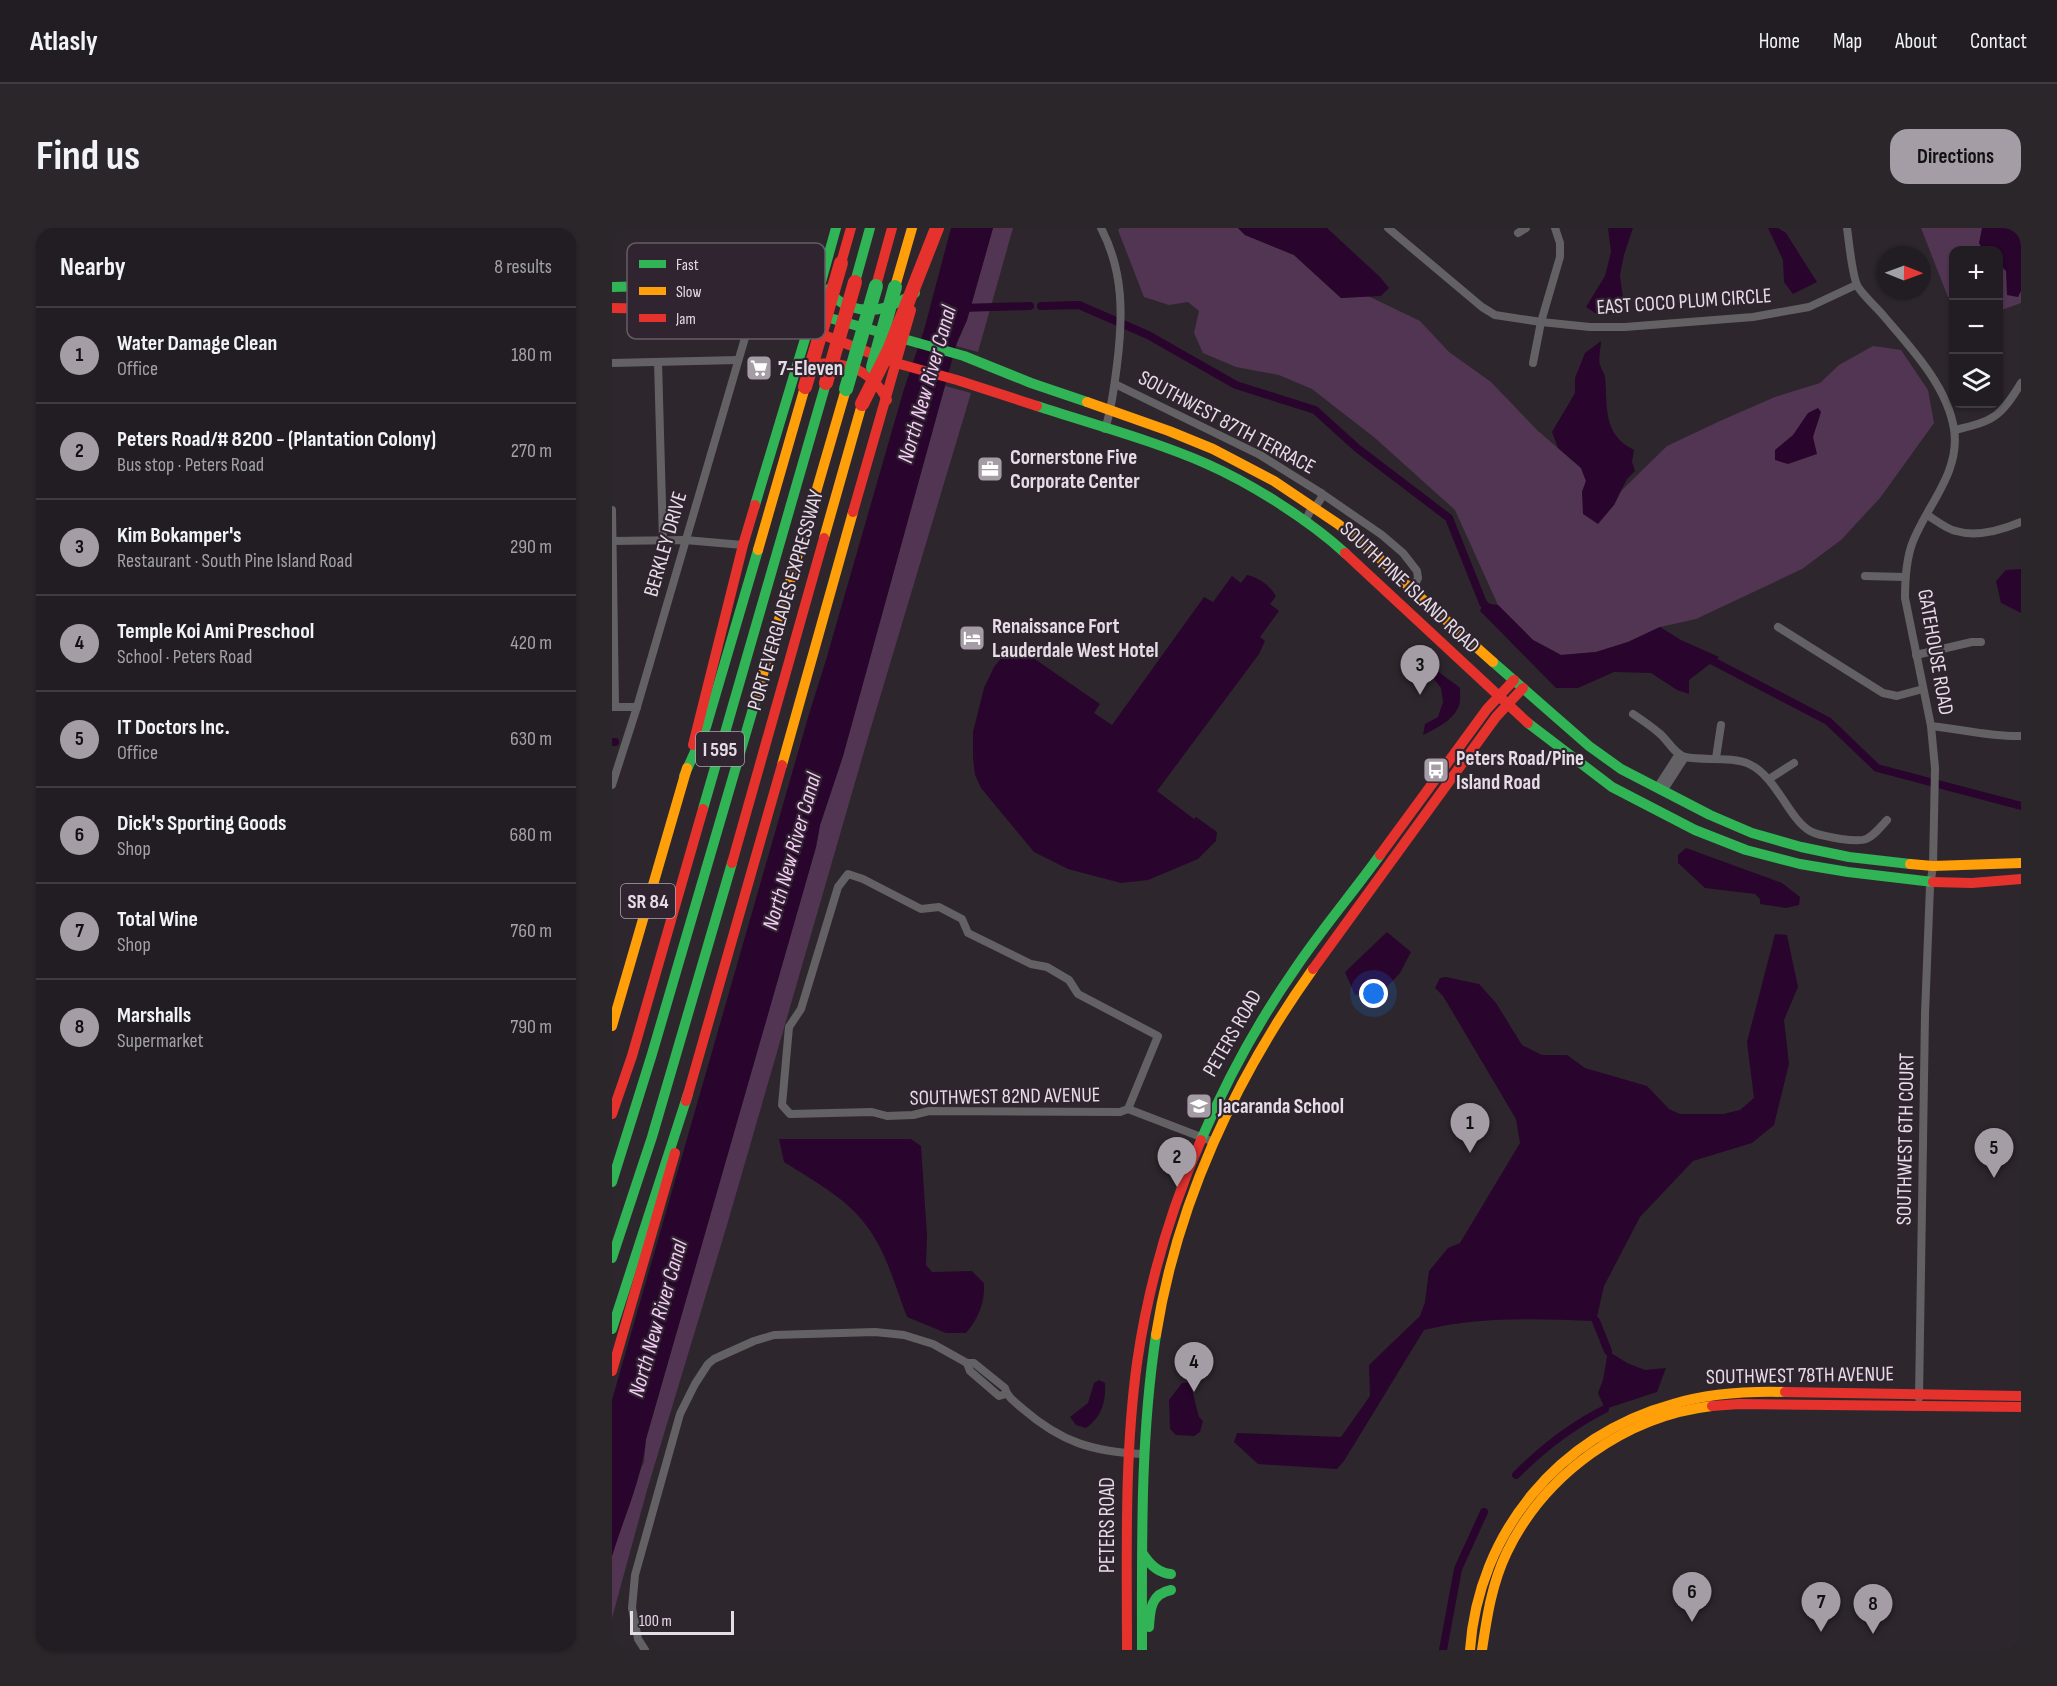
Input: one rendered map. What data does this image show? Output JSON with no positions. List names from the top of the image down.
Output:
{
  "streets": {
    "main road": [
      "SOUTH PINE ISLAND ROAD",
      "PORT EVERGLADES EXPRESSWAY",
      "I 595",
      "SR 84",
      "PETERS ROAD",
      "SOUTHWEST 78TH AVENUE"
    ],
    "street": [
      "EAST COCO PLUM CIRCLE",
      "SOUTHWEST 87TH TERRACE",
      "BERKLEY DRIVE",
      "GATEHOUSE ROAD",
      "SOUTHWEST 82ND AVENUE",
      "SOUTHWEST 6TH COURT"
    ]
  },
  "crossings": [
    ["EAST COCO PLUM CIRCLE", "GATEHOUSE ROAD"],
    ["SOUTHWEST 87TH TERRACE", "SOUTH PINE ISLAND ROAD"],
    ["SOUTH PINE ISLAND ROAD", "GATEHOUSE ROAD"],
    ["SOUTH PINE ISLAND ROAD", "PETERS ROAD"],
    ["SOUTH PINE ISLAND ROAD", "SOUTHWEST 6TH COURT"],
    ["GATEHOUSE ROAD", "SOUTHWEST 6TH COURT"],
    ["PETERS ROAD", "SOUTHWEST 82ND AVENUE"],
    ["SOUTHWEST 6TH COURT", "SOUTHWEST 78TH AVENUE"]
  ],
  "water": ["North New River Canal"],
  "places": {
    "supermarket": ["7-Eleven"],
    "office": ["Cornerstone Five Corporate Center"],
    "hotel": ["Renaissance Fort Lauderdale West Hotel"],
    "bus stop": ["Peters Road/Pine Island Road"],
    "school or university": ["Jacaranda School"]
  },
  "legend": ["Fast", "Slow", "Jam"],
  "scale_bar": "100 m",
  "north": "right",
  "page": {
    "header": "Atlasly",
    "nav": [
      "Home",
      "Map",
      "About",
      "Contact"
    ],
    "buttons": "Directions",
    "title": "Find us",
    "heading": ["Nearby", "8 results"],
    "map_buttons": ["+", "−"],
    "list": [
      {
        "mark": "1",
        "name": "Water Damage Clean",
        "note": "Office",
        "value": "180 m"
      },
      {
        "mark": "2",
        "name": "Peters Road/# 8200 - (Plantation Colony)",
        "note": "Bus stop · Peters Road",
        "value": "270 m"
      },
      {
        "mark": "3",
        "name": "Kim Bokamper's",
        "note": "Restaurant · South Pine Island Road",
        "value": "290 m"
      },
      {
        "mark": "4",
        "name": "Temple Koi Ami Preschool",
        "note": "School · Peters Road",
        "value": "420 m"
      },
      {
        "mark": "5",
        "name": "IT Doctors Inc.",
        "note": "Office",
        "value": "630 m"
      },
      {
        "mark": "6",
        "name": "Dick's Sporting Goods",
        "note": "Shop",
        "value": "680 m"
      },
      {
        "mark": "7",
        "name": "Total Wine",
        "note": "Shop",
        "value": "760 m"
      },
      {
        "mark": "8",
        "name": "Marshalls",
        "note": "Supermarket",
        "value": "790 m"
      }
    ],
    "pins": [
      "3",
      "1",
      "5",
      "2",
      "4",
      "6",
      "7",
      "8"
    ],
    "scale": "100 m"
  }
}
